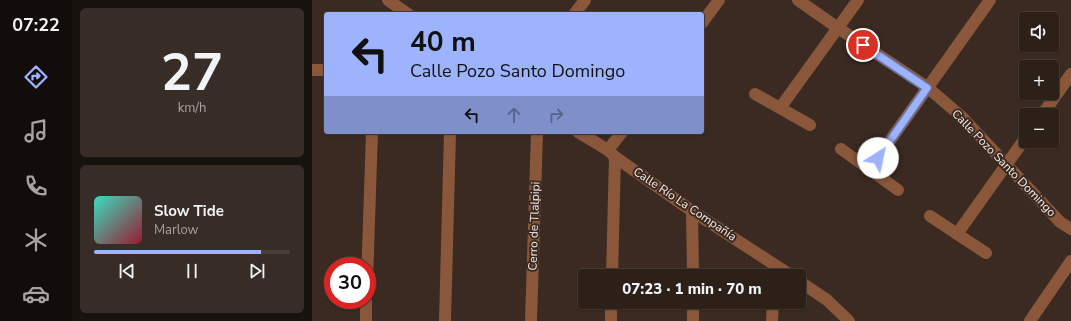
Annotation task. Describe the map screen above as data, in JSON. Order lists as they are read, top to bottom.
{
  "streets": {
    "street": ["Calle Pozo Santo Domingo", "Calle Río La Compañía", "Cerro de Tlalpipi"]
  },
  "page": {
    "tabs": "07:22",
    "tile": ["27", "km/h"],
    "map_buttons": ["+", "−"],
    "turn": ["40 m", "Calle Pozo Santo Domingo"],
    "song": ["Slow Tide", "Marlow"],
    "limit": "30",
    "trip": "07:23 · 1 min · 70 m"
  }
}
